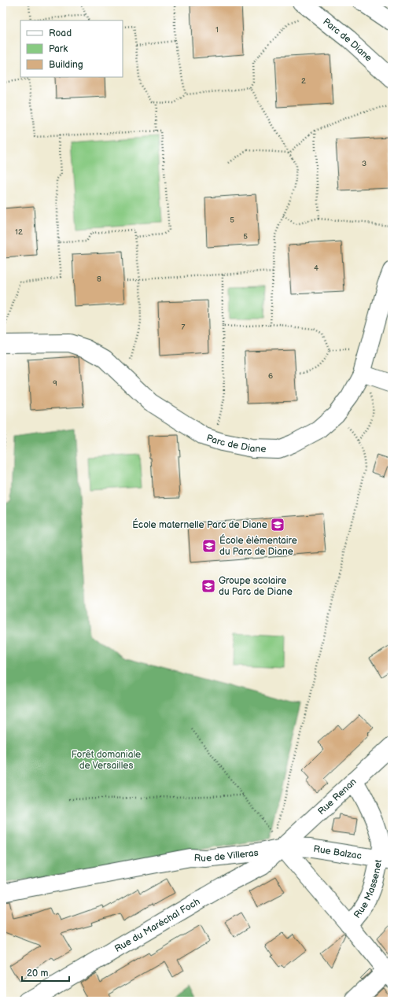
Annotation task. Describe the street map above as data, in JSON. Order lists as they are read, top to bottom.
{
  "streets": {
    "street": [
      "Parc de Diane",
      "Rue Renan",
      "Rue Balzac",
      "Rue de Villeras",
      "Rue Massenet",
      "Rue du Maréchal Foch"
    ]
  },
  "crossings": [
    ["Rue Renan", "Rue Balzac"],
    ["Rue Renan", "Rue de Villeras"],
    ["Rue Renan", "Rue Massenet"],
    ["Rue Balzac", "Rue de Villeras"],
    ["Rue Balzac", "Rue Massenet"],
    ["Rue de Villeras", "Rue du Maréchal Foch"]
  ],
  "parks": ["Forêt domaniale de Versailles"],
  "places": {
    "school or university": ["École maternelle Parc de Diane", "École élémentaire du Parc de Diane", "Groupe scolaire du Parc de Diane"]
  },
  "house_numbers": [
    "1",
    "2",
    "3",
    "5",
    "12",
    "5",
    "4",
    "8",
    "7",
    "6",
    "9"
  ],
  "legend": ["Road", "Park", "Building"],
  "scale_bar": "20 m"
}
